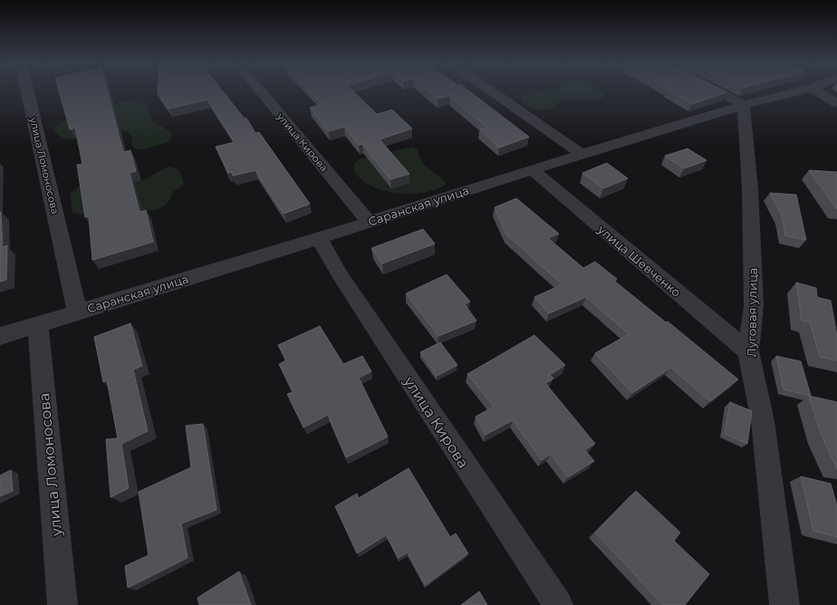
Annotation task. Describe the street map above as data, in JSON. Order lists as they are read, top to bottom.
{
  "streets": {
    "street": [
      "улица Кирова",
      "улица Ломоносова",
      "Саранская улица",
      "улица Шевченко",
      "Луговая улица"
    ]
  },
  "crossings": [
    ["улица Кирова", "Саранская улица"],
    ["улица Ломоносова", "Саранская улица"],
    ["Саранская улица", "улица Шевченко"],
    ["Саранская улица", "Луговая улица"],
    ["улица Шевченко", "Луговая улица"]
  ]
}
